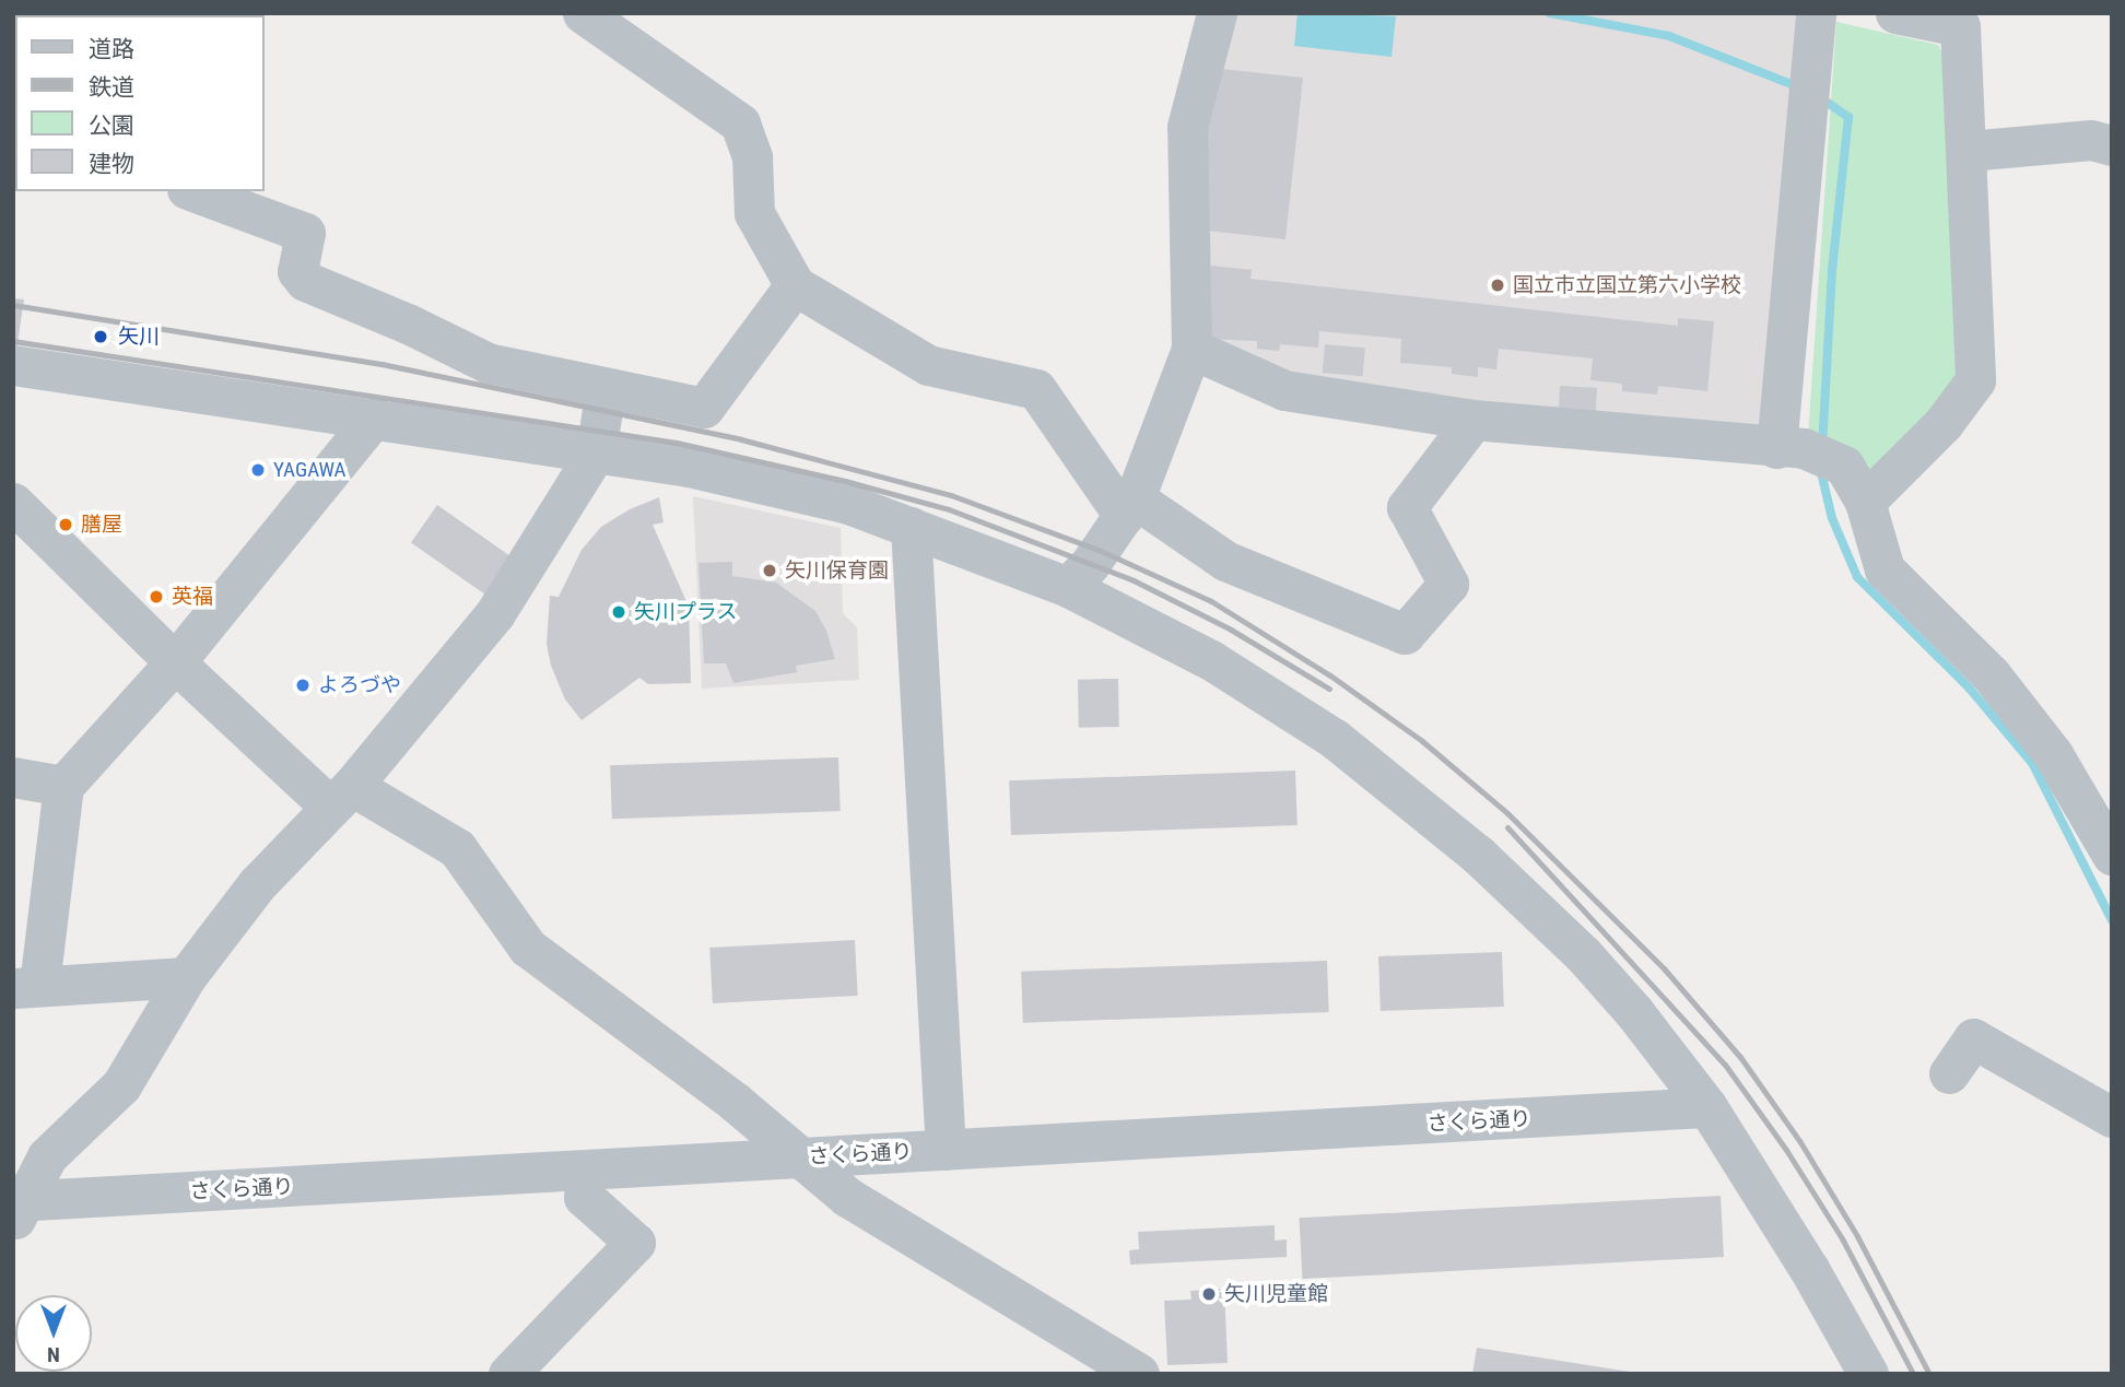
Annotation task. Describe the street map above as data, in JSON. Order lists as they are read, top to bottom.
{
  "streets": {
    "street": ["さくら通り"]
  },
  "places": [
    "国立市立国立第六小学校",
    "矢川",
    "YAGAWA",
    "膳屋",
    "矢川保育園",
    "英福",
    "矢川プラス",
    "よろづや",
    "矢川児童館"
  ],
  "legend": [
    "道路",
    "鉄道",
    "公園",
    "建物"
  ],
  "north": "bottom"
}
